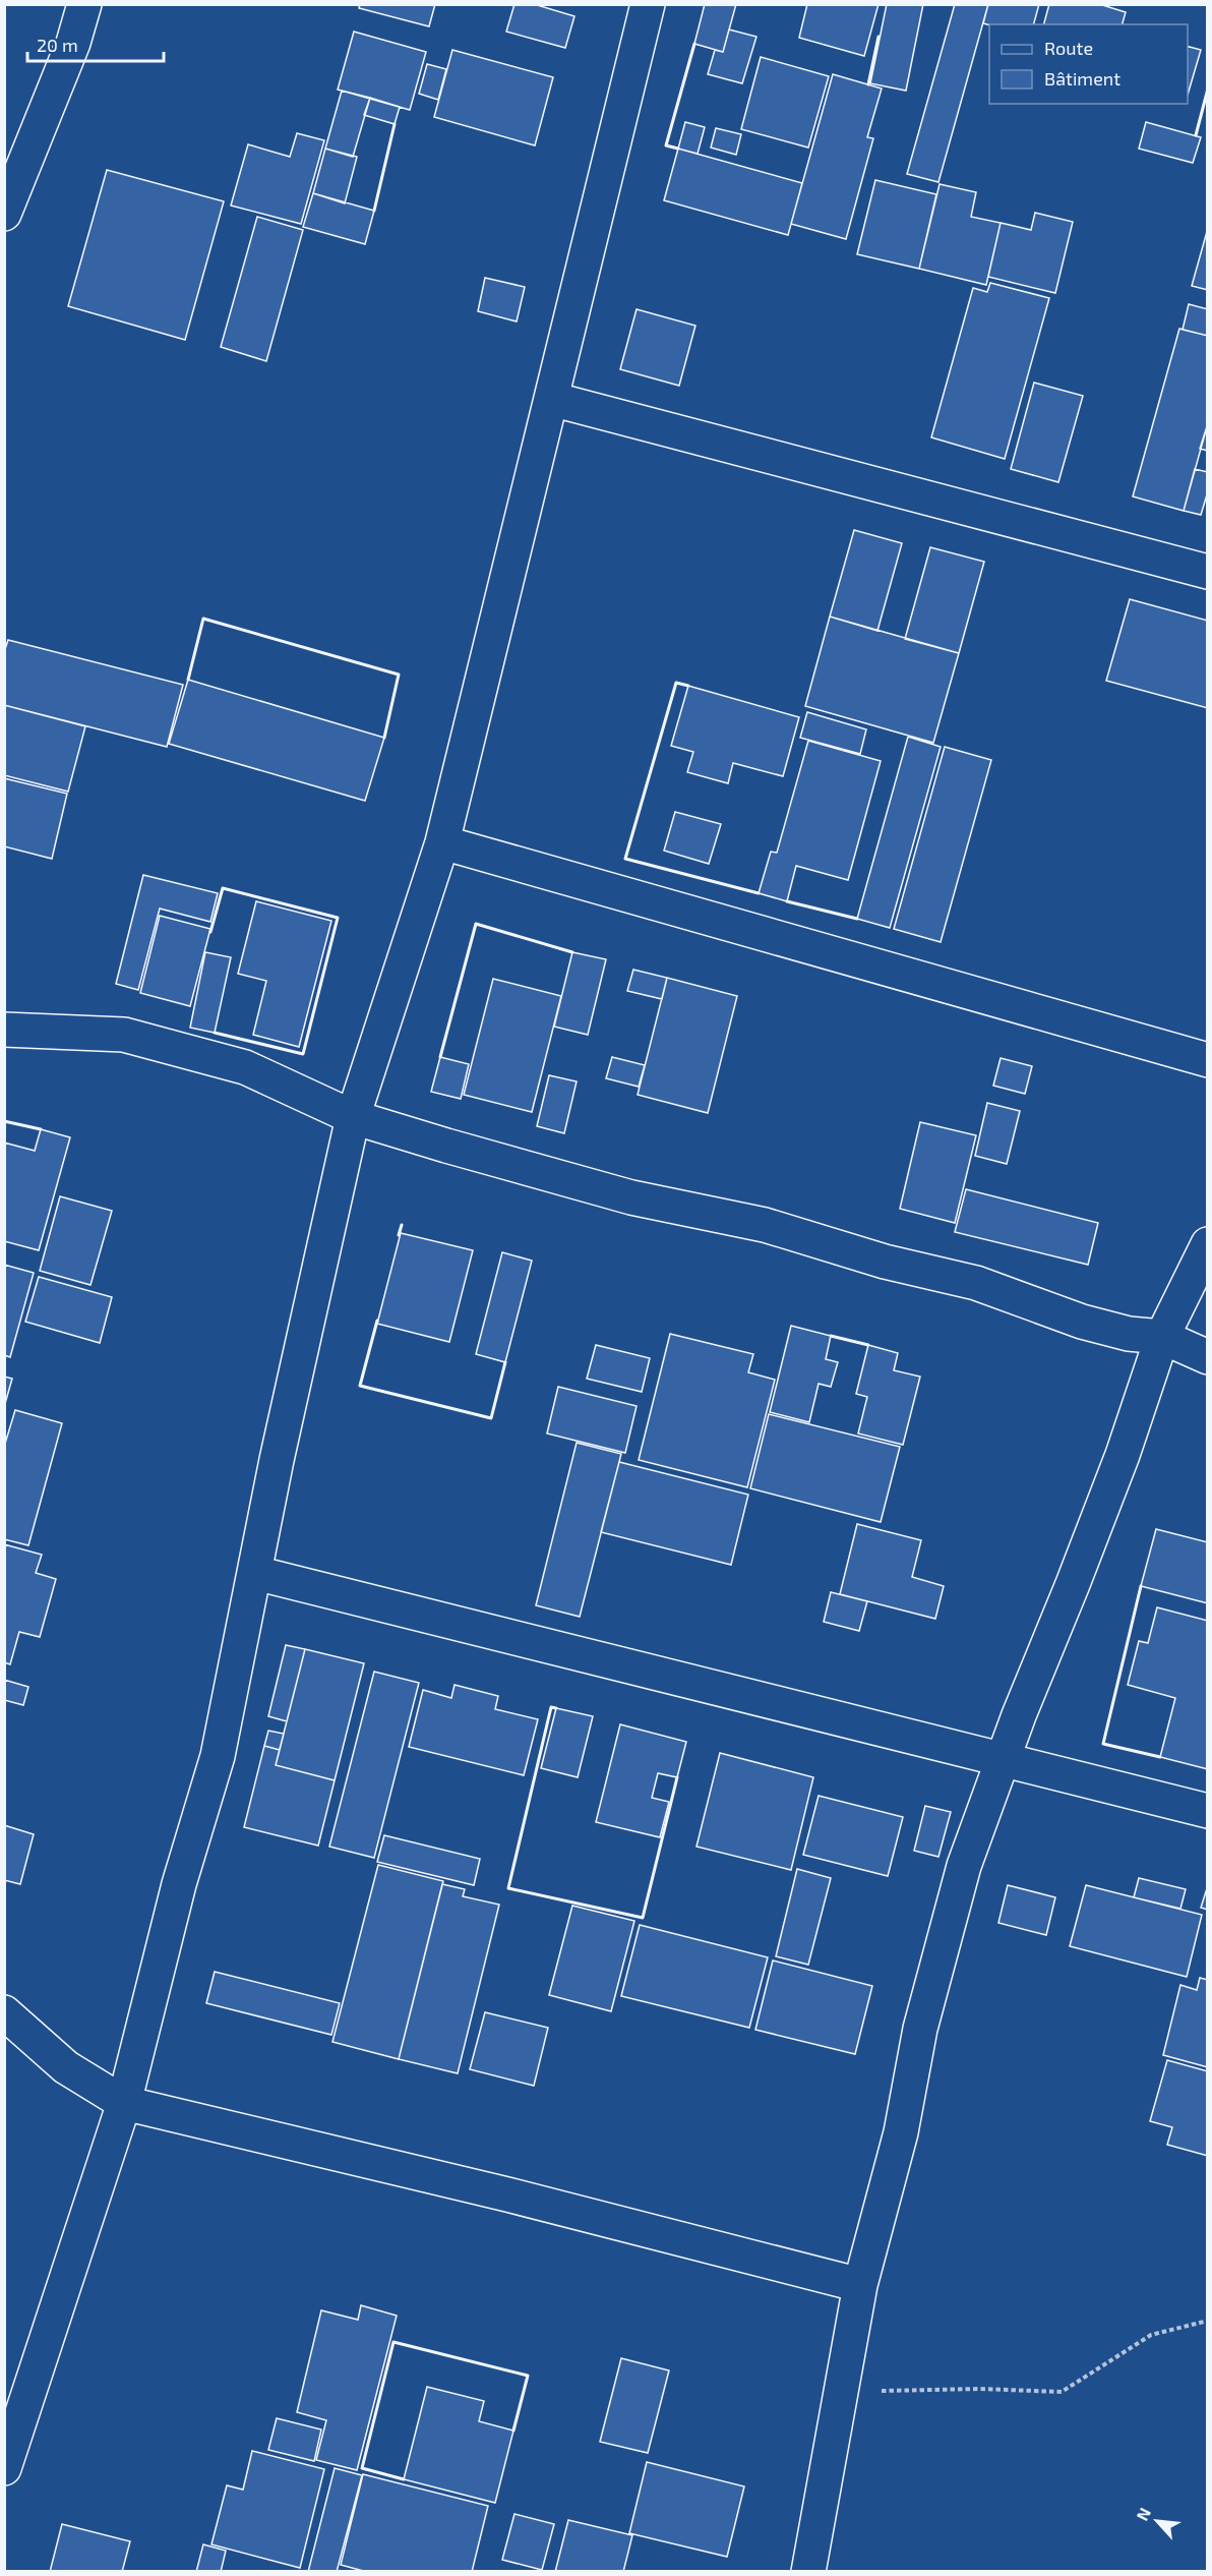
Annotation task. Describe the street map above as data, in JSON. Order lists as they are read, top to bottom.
{
  "legend": ["Route", "Bâtiment"],
  "scale_bar": "20 m",
  "north": "top left"
}
